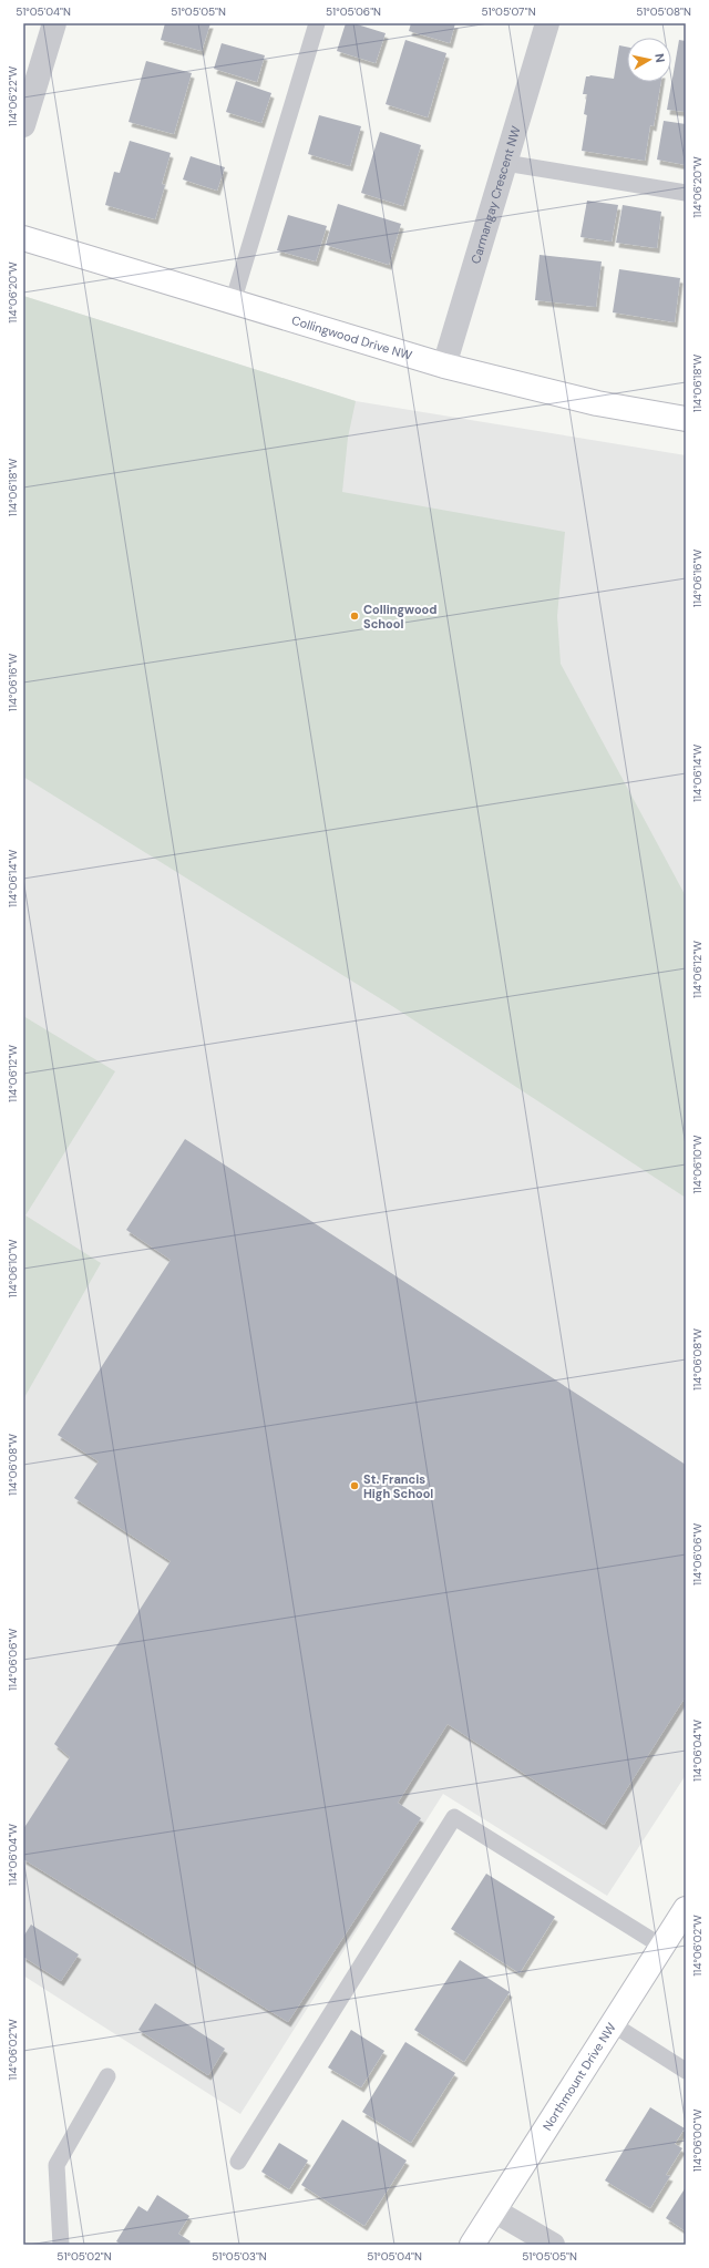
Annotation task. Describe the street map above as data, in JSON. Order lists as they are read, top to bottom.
{
  "streets": {
    "street": ["Carmangay Crescent NW", "Collingwood Drive NW", "Northmount Drive NW"]
  },
  "crossings": [
    ["Carmangay Crescent NW", "Collingwood Drive NW"]
  ],
  "places": ["Collingwood School", "St. Francis High School"],
  "north": "right",
  "coordinates": [
    "51°05'04\"N",
    "51°05'05\"N",
    "51°05'06\"N",
    "51°05'07\"N",
    "51°05'08\"N",
    "114°06'22\"W",
    "114°06'20\"W",
    "114°06'18\"W",
    "114°06'16\"W",
    "114°06'14\"W",
    "114°06'12\"W",
    "114°06'10\"W",
    "114°06'08\"W",
    "114°06'06\"W",
    "114°06'04\"W",
    "114°06'02\"W",
    "114°06'00\"W",
    "51°05'02\"N",
    "51°05'03\"N"
  ]
}
